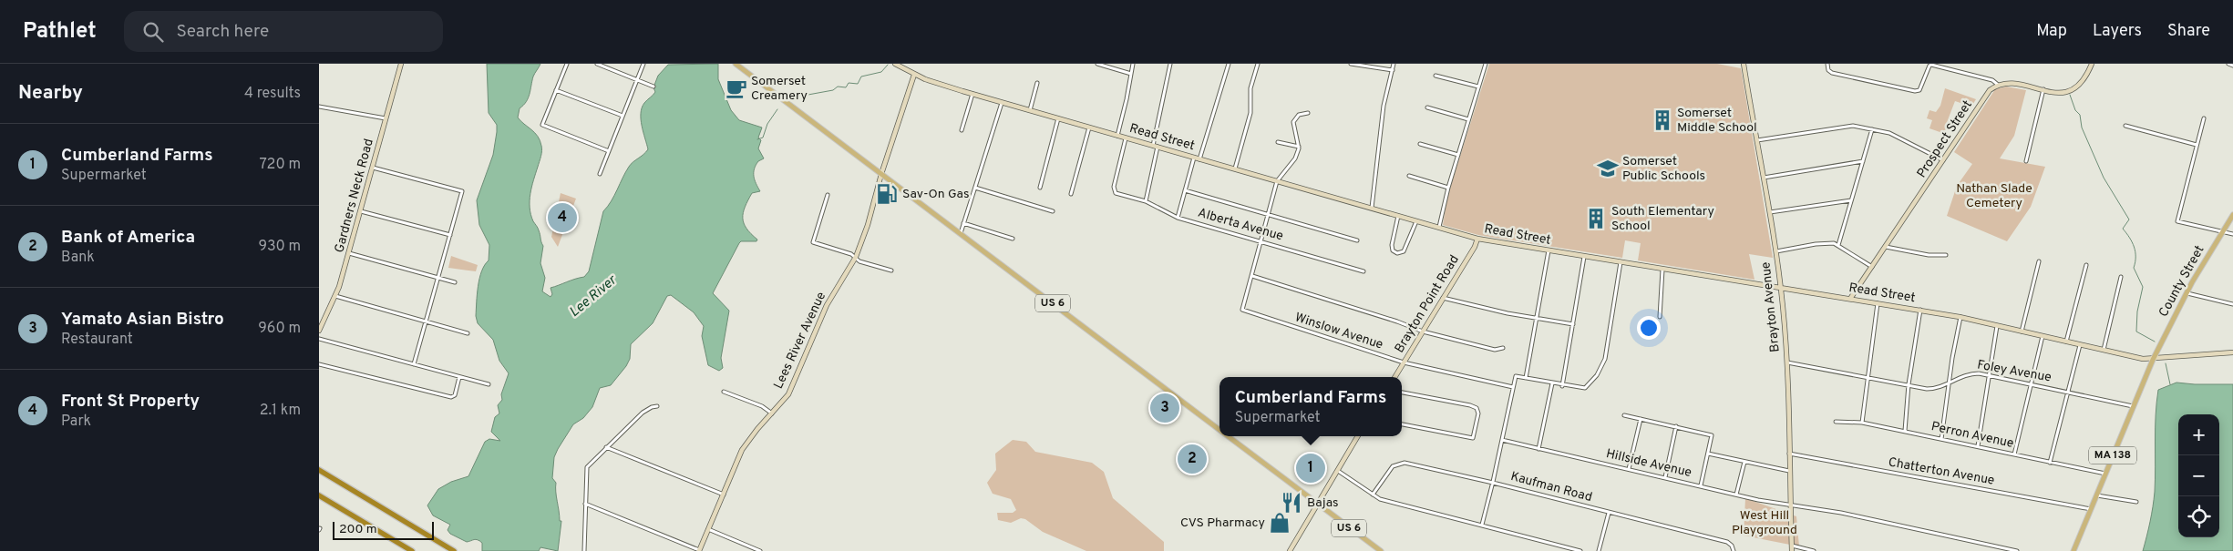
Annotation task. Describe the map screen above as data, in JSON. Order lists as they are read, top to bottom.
{
  "streets": {
    "main road": [
      "Read Street",
      "Prospect Street",
      "Gardners Neck Road",
      "County Street",
      "US 6",
      "Brayton Point Road",
      "Brayton Avenue",
      "Lees River Avenue",
      "MA 138"
    ],
    "street": [
      "Alberta Avenue",
      "Winslow Avenue",
      "Foley Avenue",
      "Perron Avenue",
      "Hillside Avenue",
      "Chatterton Avenue",
      "Kaufman Road"
    ]
  },
  "crossings": [
    ["Read Street", "Prospect Street"],
    ["Read Street", "Alberta Avenue"],
    ["Read Street", "County Street"],
    ["Read Street", "Brayton Point Road"],
    ["Read Street", "Brayton Avenue"],
    ["Read Street", "Lees River Avenue"],
    ["Read Street", "MA 138"],
    ["County Street", "MA 138"],
    ["US 6", "Lees River Avenue"],
    ["Brayton Point Road", "Winslow Avenue"],
    ["Brayton Avenue", "Foley Avenue"],
    ["Brayton Avenue", "Hillside Avenue"],
    ["Brayton Avenue", "Chatterton Avenue"],
    ["Foley Avenue", "MA 138"],
    ["Perron Avenue", "MA 138"],
    ["MA 138", "Chatterton Avenue"]
  ],
  "water": ["Lee River"],
  "parks": ["Nathan Slade Cemetery", "West Hill Playground"],
  "places": {
    "cafe": ["Somerset Creamery"],
    "building": ["Somerset Middle School", "South Elementary School"],
    "school or university": ["Somerset Public Schools"],
    "fuel station": ["Sav-On Gas"],
    "restaurant": ["Bajas"],
    "shop": ["CVS Pharmacy"]
  },
  "scale_bar": "200 m",
  "page": {
    "header": "Pathlet",
    "search": "Search here",
    "nav": ["Map", "Layers", "Share"],
    "heading": ["Nearby", "4 results"],
    "list": [
      {
        "mark": "1",
        "name": "Cumberland Farms",
        "note": "Supermarket",
        "value": "720 m"
      },
      {
        "mark": "2",
        "name": "Bank of America",
        "note": "Bank",
        "value": "930 m"
      },
      {
        "mark": "3",
        "name": "Yamato Asian Bistro",
        "note": "Restaurant",
        "value": "960 m"
      },
      {
        "mark": "4",
        "name": "Front St Property",
        "note": "Park",
        "value": "2.1 km"
      }
    ],
    "pins": [
      "4",
      "3",
      "2",
      "1"
    ],
    "popup": ["Cumberland Farms", "Supermarket"],
    "map_buttons": ["+", "−"],
    "scale": "200 m"
  }
}
